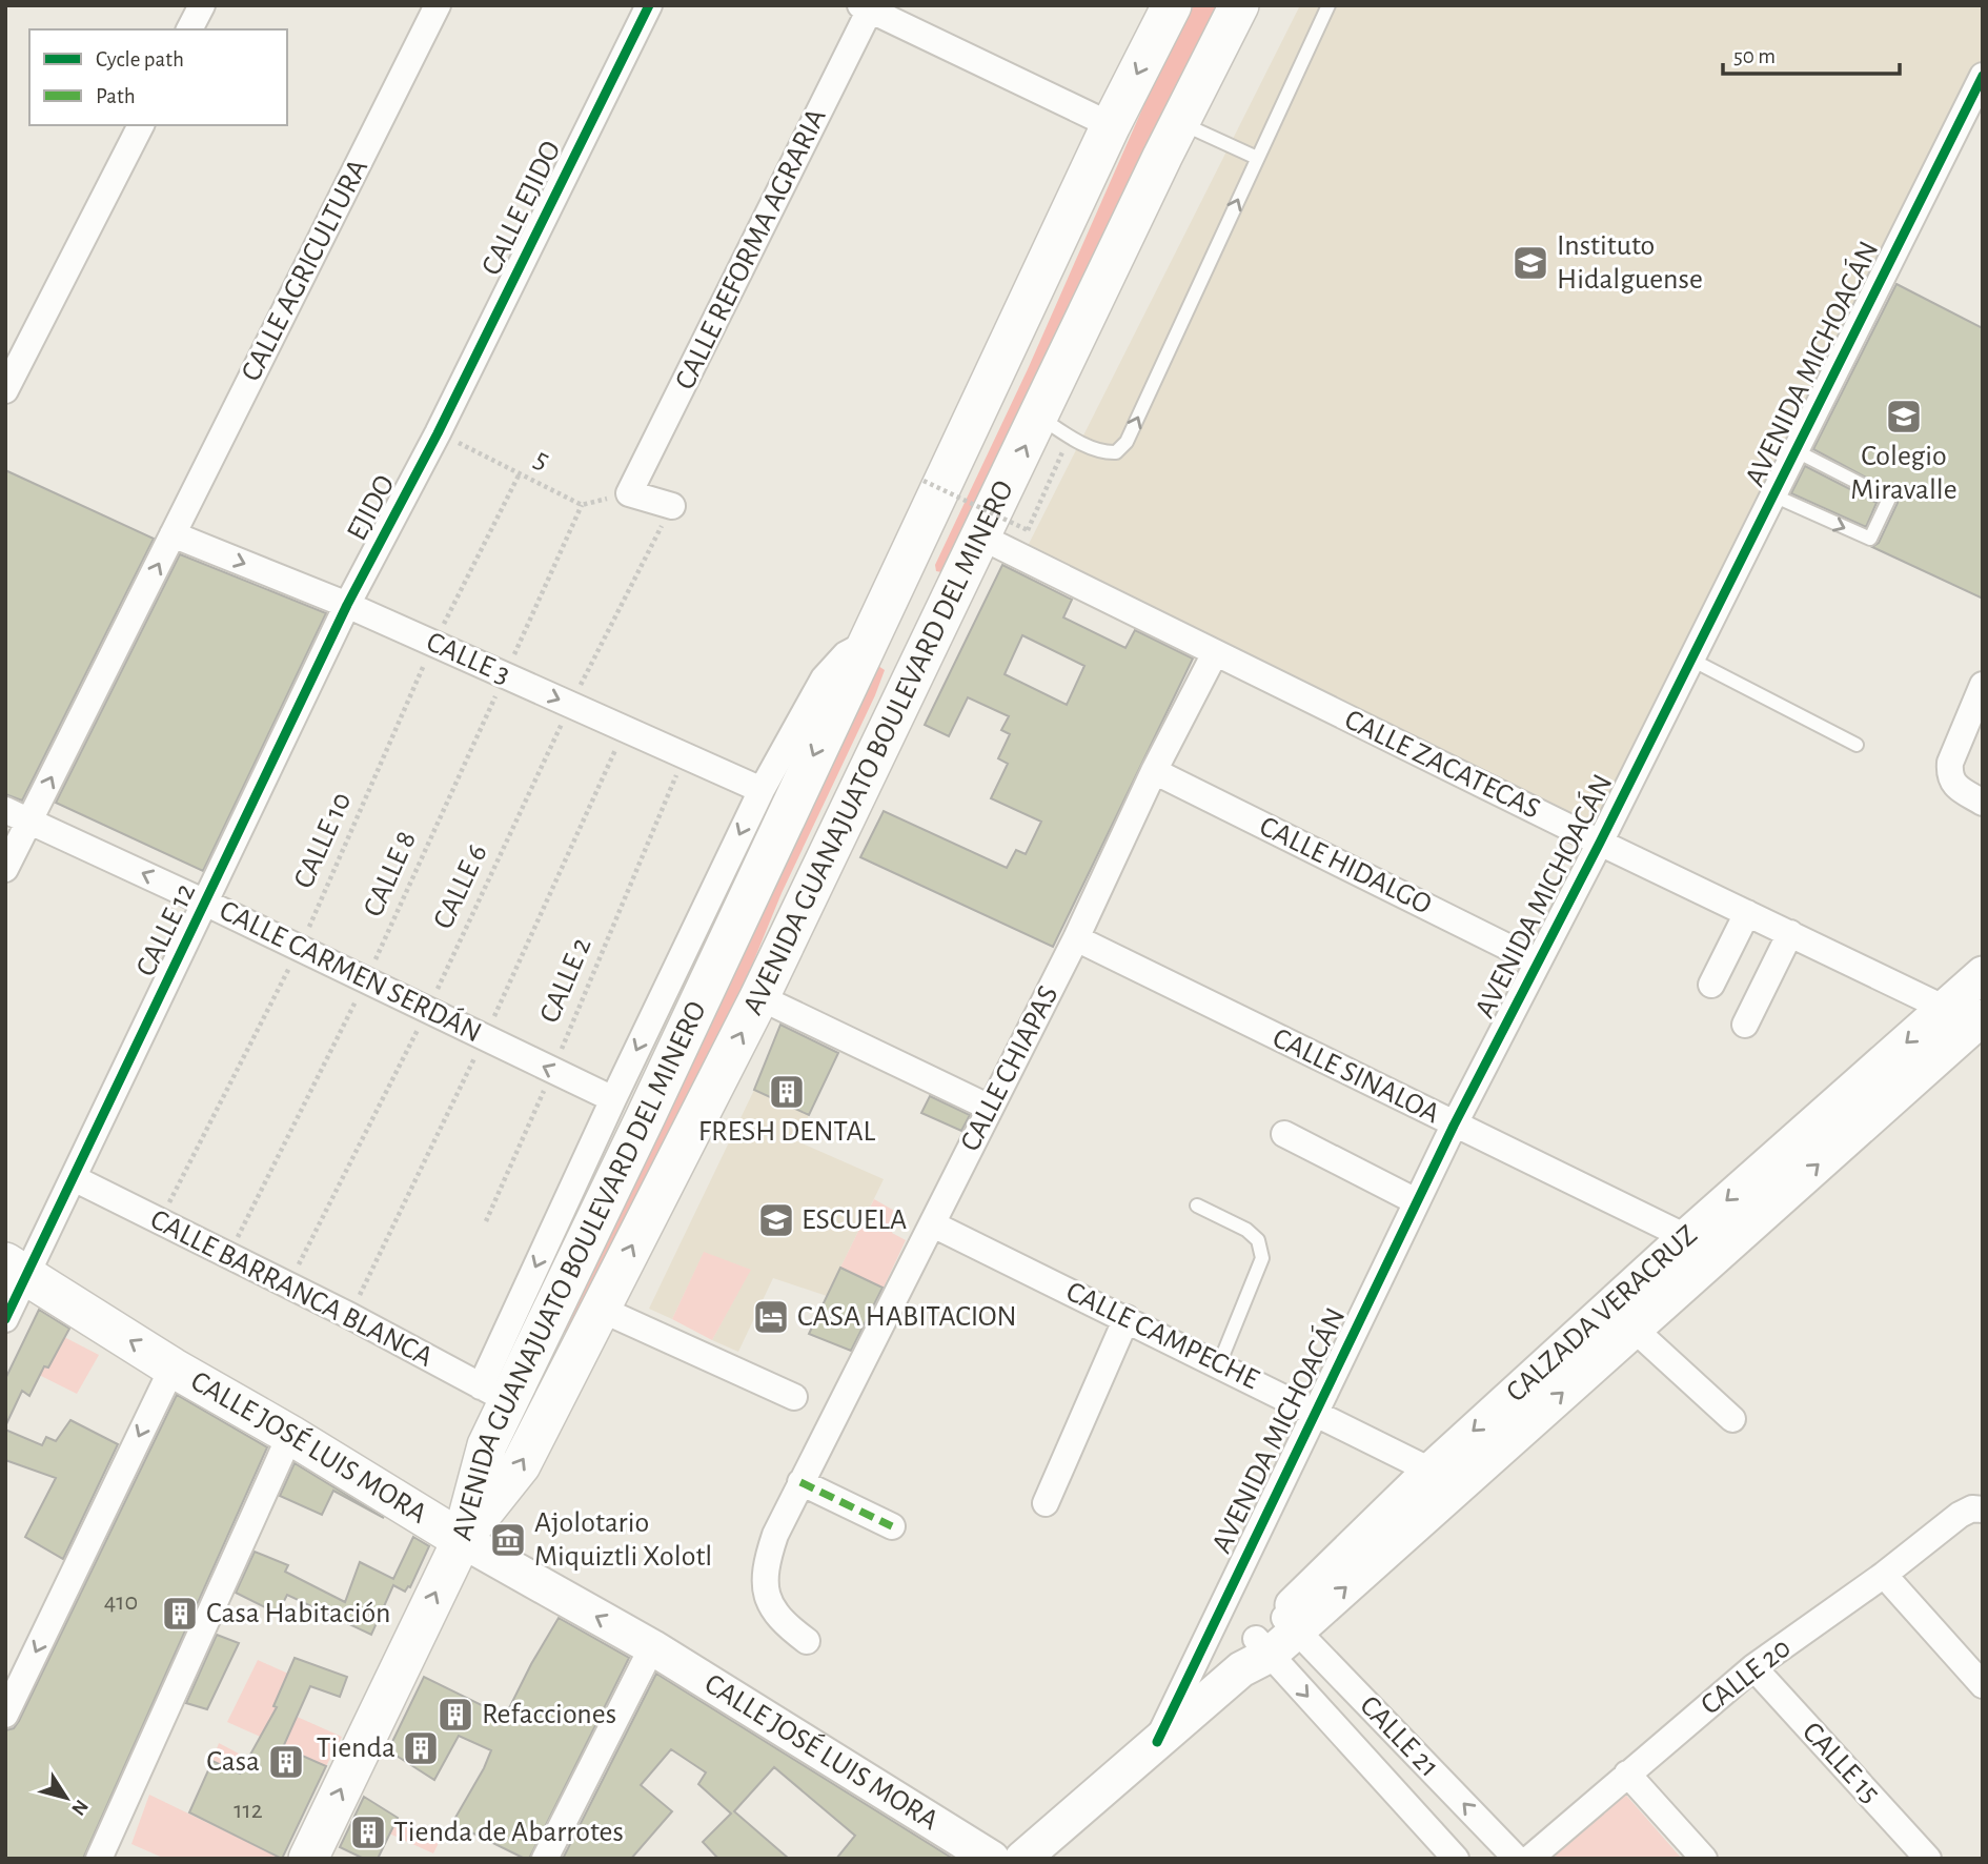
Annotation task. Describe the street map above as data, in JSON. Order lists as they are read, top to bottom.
{
  "streets": {
    "main road": ["AVENIDA GUANAJUATO BOULEVARD DEL MINERO", "CALLE JOSÉ LUIS MORA"],
    "street": [
      "CALLE EJIDO",
      "CALLE REFORMA AGRARIA",
      "CALLE AGRICULTURA",
      "AVENIDA MICHOACÁN",
      "EJIDO",
      "CALLE 3",
      "CALLE ZACATECAS",
      "CALLE HIDALGO",
      "CALLE 12",
      "CALLE CARMEN SERDÁN",
      "CALLE CHIAPAS",
      "CALLE SINALOA",
      "CALLE BARRANCA BLANCA",
      "CALZADA VERACRUZ",
      "CALLE CAMPECHE",
      "CALLE 20",
      "CALLE 21",
      "CALLE 15"
    ],
    "path": [
      "5",
      "CALLE 10",
      "CALLE 8",
      "CALLE 6",
      "CALLE 2"
    ]
  },
  "crossings": [
    ["CALLE EJIDO", "5"],
    ["CALLE EJIDO", "EJIDO"],
    ["CALLE AGRICULTURA", "CALLE 3"],
    ["CALLE AGRICULTURA", "CALLE CARMEN SERDÁN"],
    ["AVENIDA MICHOACÁN", "CALLE ZACATECAS"],
    ["AVENIDA MICHOACÁN", "CALLE HIDALGO"],
    ["AVENIDA MICHOACÁN", "CALLE SINALOA"],
    ["AVENIDA MICHOACÁN", "CALZADA VERACRUZ"],
    ["AVENIDA MICHOACÁN", "CALLE CAMPECHE"],
    ["5", "EJIDO"],
    ["5", "CALLE 10"],
    ["5", "CALLE 8"],
    ["EJIDO", "CALLE 3"],
    ["EJIDO", "CALLE 12"],
    ["CALLE 3", "CALLE 10"],
    ["CALLE 3", "CALLE 8"],
    ["CALLE 3", "CALLE 6"],
    ["CALLE 3", "CALLE 12"],
    ["CALLE 3", "CALLE 2"],
    ["AVENIDA GUANAJUATO BOULEVARD DEL MINERO", "CALLE ZACATECAS"],
    ["AVENIDA GUANAJUATO BOULEVARD DEL MINERO", "CALLE BARRANCA BLANCA"],
    ["AVENIDA GUANAJUATO BOULEVARD DEL MINERO", "CALLE JOSÉ LUIS MORA"],
    ["CALLE ZACATECAS", "CALLE CHIAPAS"],
    ["CALLE ZACATECAS", "CALZADA VERACRUZ"],
    ["CALLE 10", "CALLE CARMEN SERDÁN"],
    ["CALLE 10", "CALLE BARRANCA BLANCA"],
    ["CALLE HIDALGO", "CALLE CHIAPAS"],
    ["CALLE 8", "CALLE CARMEN SERDÁN"],
    ["CALLE 8", "CALLE BARRANCA BLANCA"],
    ["CALLE 6", "CALLE CARMEN SERDÁN"],
    ["CALLE 6", "CALLE BARRANCA BLANCA"],
    ["CALLE 12", "CALLE CARMEN SERDÁN"],
    ["CALLE 12", "CALLE BARRANCA BLANCA"],
    ["CALLE 12", "CALLE JOSÉ LUIS MORA"],
    ["CALLE CARMEN SERDÁN", "CALLE 2"],
    ["CALLE CHIAPAS", "CALLE SINALOA"],
    ["CALLE CHIAPAS", "CALLE CAMPECHE"],
    ["CALLE SINALOA", "CALZADA VERACRUZ"],
    ["CALZADA VERACRUZ", "CALLE CAMPECHE"],
    ["CALZADA VERACRUZ", "CALLE 21"],
    ["CALLE 20", "CALLE 15"]
  ],
  "one_way": ["CALLE 3", "CALLE CARMEN SERDÁN", "CALLE JOSÉ LUIS MORA"],
  "places": {
    "school or university": ["Instituto Hidalguense", "Colegio Miravalle", "ESCUELA"],
    "building": [
      "FRESH DENTAL",
      "Casa Habitación",
      "Refacciones",
      "Tienda",
      "Casa",
      "Tienda de Abarrotes"
    ],
    "hotel": ["CASA HABITACION"],
    "museum": ["Ajolotario Miquiztli Xolotl"]
  },
  "house_numbers": ["410", "112"],
  "legend": ["Cycle path", "Path"],
  "scale_bar": "50 m",
  "north": "bottom right"
}
